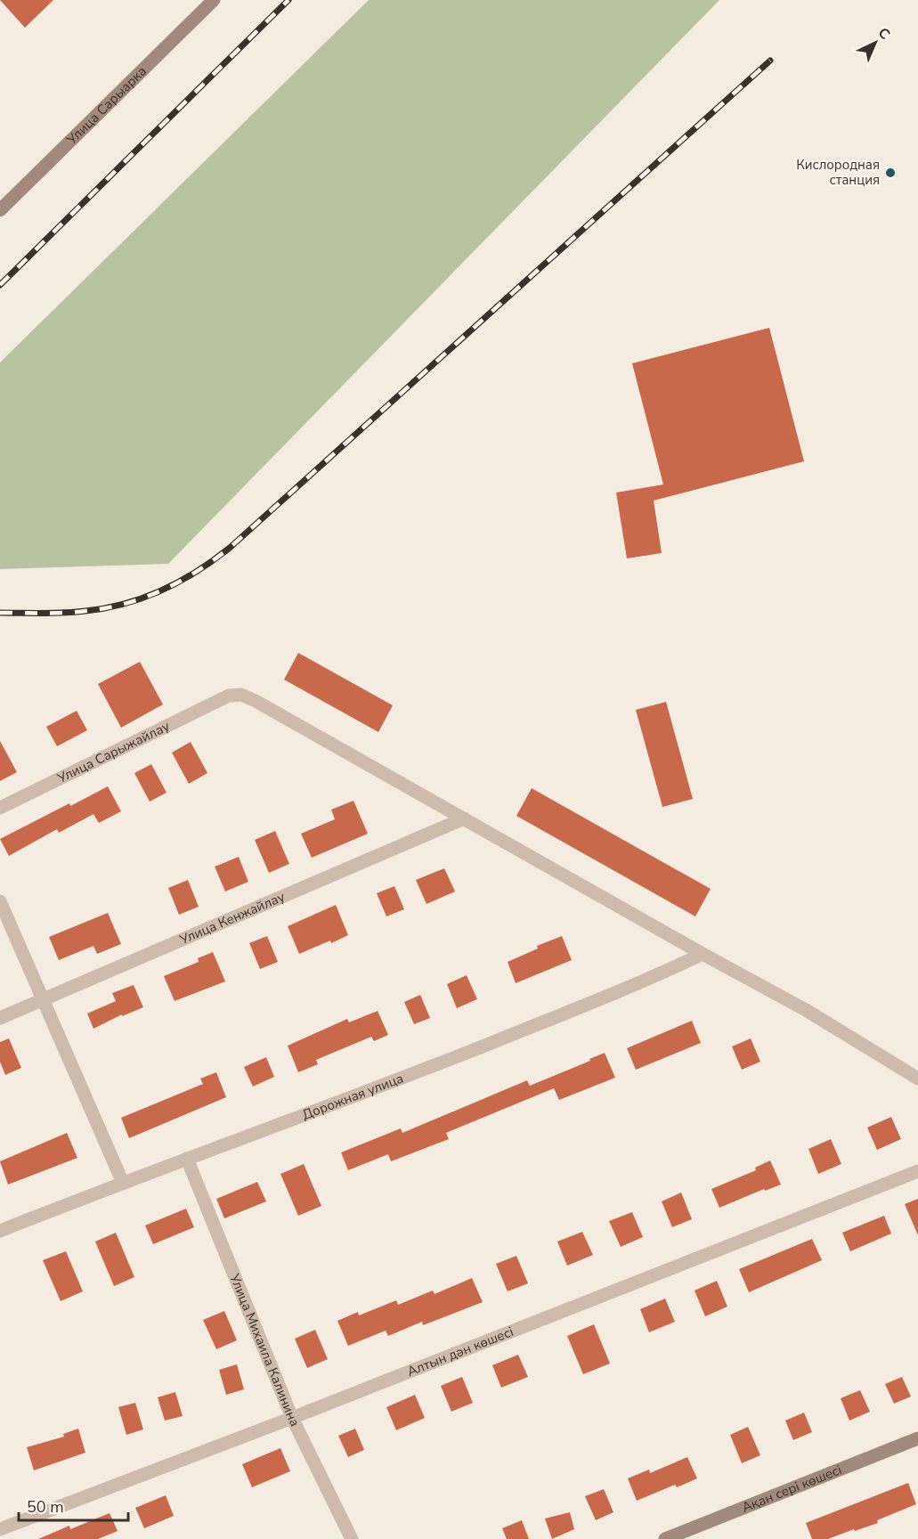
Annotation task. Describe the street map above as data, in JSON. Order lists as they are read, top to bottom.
{
  "streets": {
    "main road": ["Улица Сарыарка", "Ақан сері көшесі"],
    "street": [
      "Улица Сарыжайлау",
      "Улица Кенжайлау",
      "Дорожная улица",
      "Улица Михаила Калинина",
      "Алтын дән көшесі"
    ]
  },
  "crossings": [
    ["Улица Сарыжайлау", "Улица Кенжайлау"],
    ["Дорожная улица", "Улица Михаила Калинина"],
    ["Улица Михаила Калинина", "Алтын дән көшесі"]
  ],
  "places": ["Кислородная станция"],
  "scale_bar": "50 m",
  "north": "top right"
}
